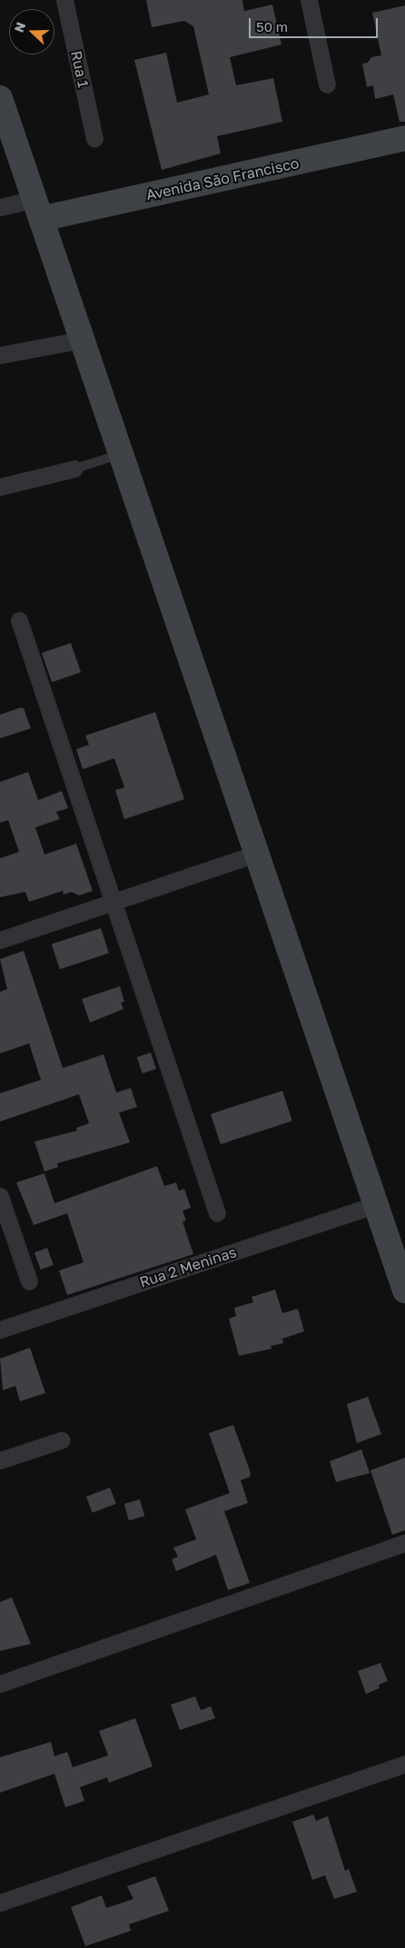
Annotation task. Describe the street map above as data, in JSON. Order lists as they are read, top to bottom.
{
  "streets": {
    "main road": ["Avenida São Francisco"],
    "street": ["Rua 1", "Rua 2 Meninas"]
  },
  "scale_bar": "50 m",
  "north": "left"
}
